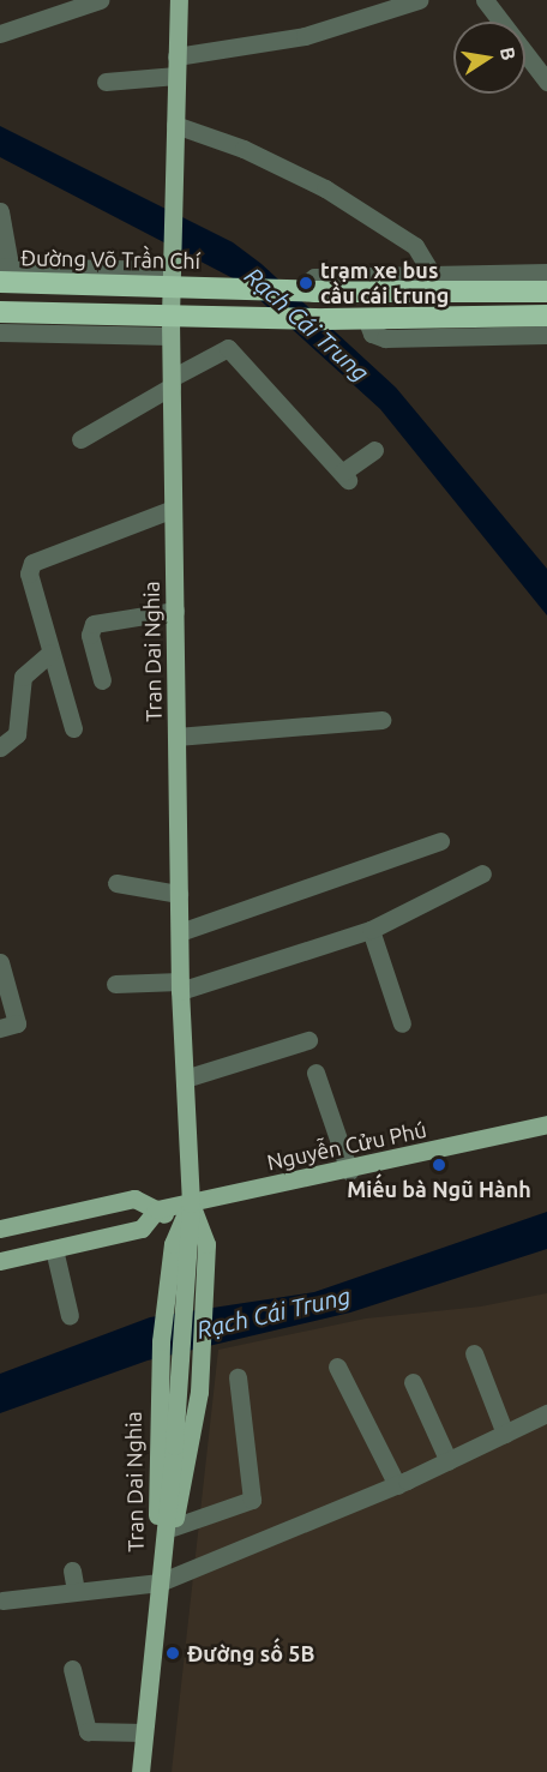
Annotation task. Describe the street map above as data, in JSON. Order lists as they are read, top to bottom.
{
  "streets": {
    "highway": ["Đường Võ Trần Chí"],
    "main road": ["Tran Dai Nghia", "Nguyễn Cửu Phú"]
  },
  "crossings": [
    ["Đường Võ Trần Chí", "Tran Dai Nghia"],
    ["Tran Dai Nghia", "Nguyễn Cửu Phú"]
  ],
  "water": ["Rạch Cái Trung"],
  "places": ["trạm xe bus cầu cái trung", "Miếu bà Ngũ Hành", "Đường số 5B"],
  "north": "right"
}
